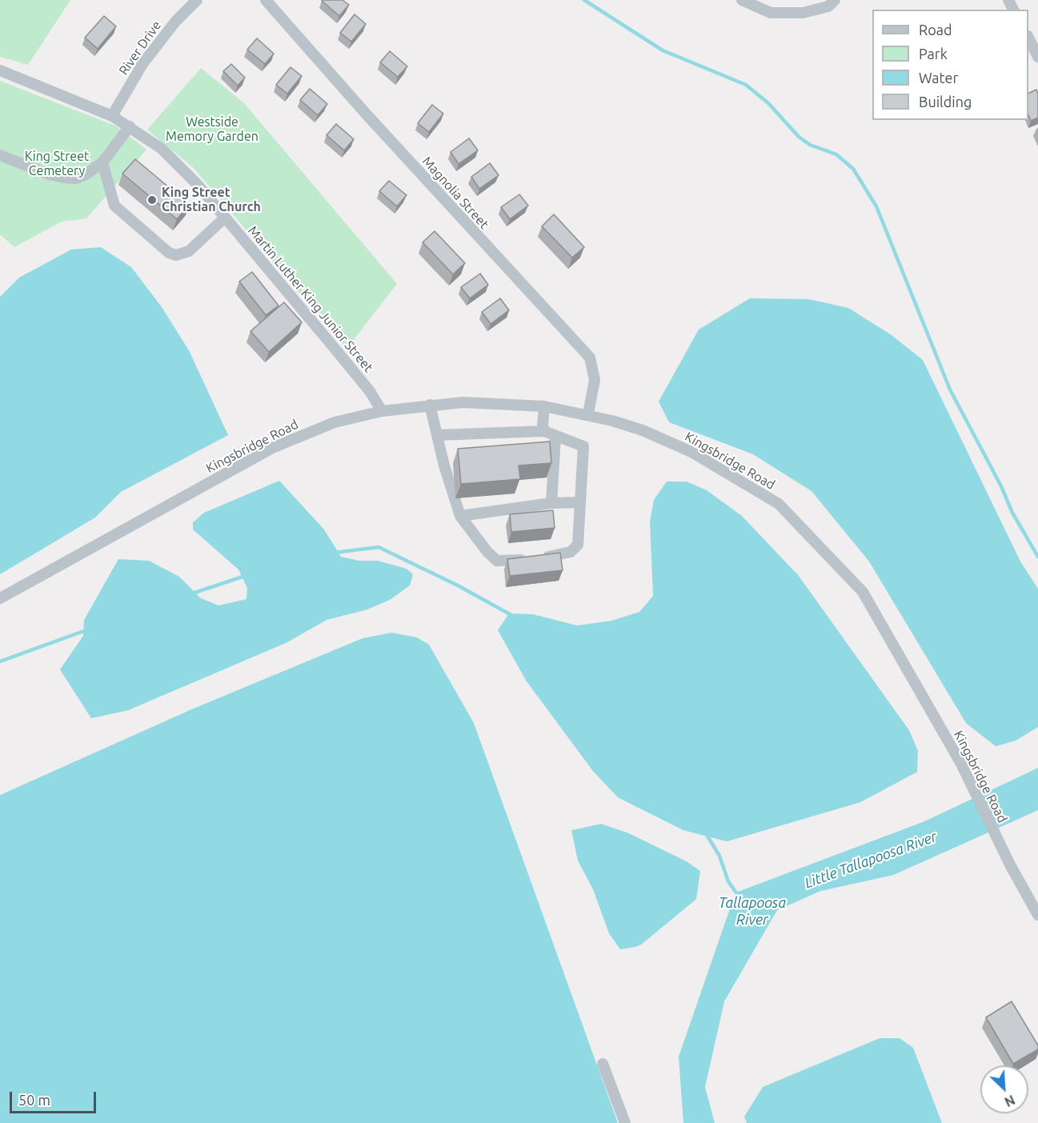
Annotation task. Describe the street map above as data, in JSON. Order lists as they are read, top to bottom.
{
  "streets": {
    "street": [
      "River Drive",
      "Magnolia Street",
      "Martin Luther King Junior Street",
      "Kingsbridge Road"
    ]
  },
  "crossings": [
    ["River Drive", "Martin Luther King Junior Street"],
    ["Magnolia Street", "Kingsbridge Road"],
    ["Martin Luther King Junior Street", "Kingsbridge Road"]
  ],
  "water": ["Little Tallapoosa River", "Tallapoosa River"],
  "parks": ["Westside Memory Garden", "King Street Cemetery"],
  "places": ["King Street Christian Church"],
  "legend": [
    "Road",
    "Park",
    "Water",
    "Building"
  ],
  "scale_bar": "50 m",
  "north": "bottom right"
}
